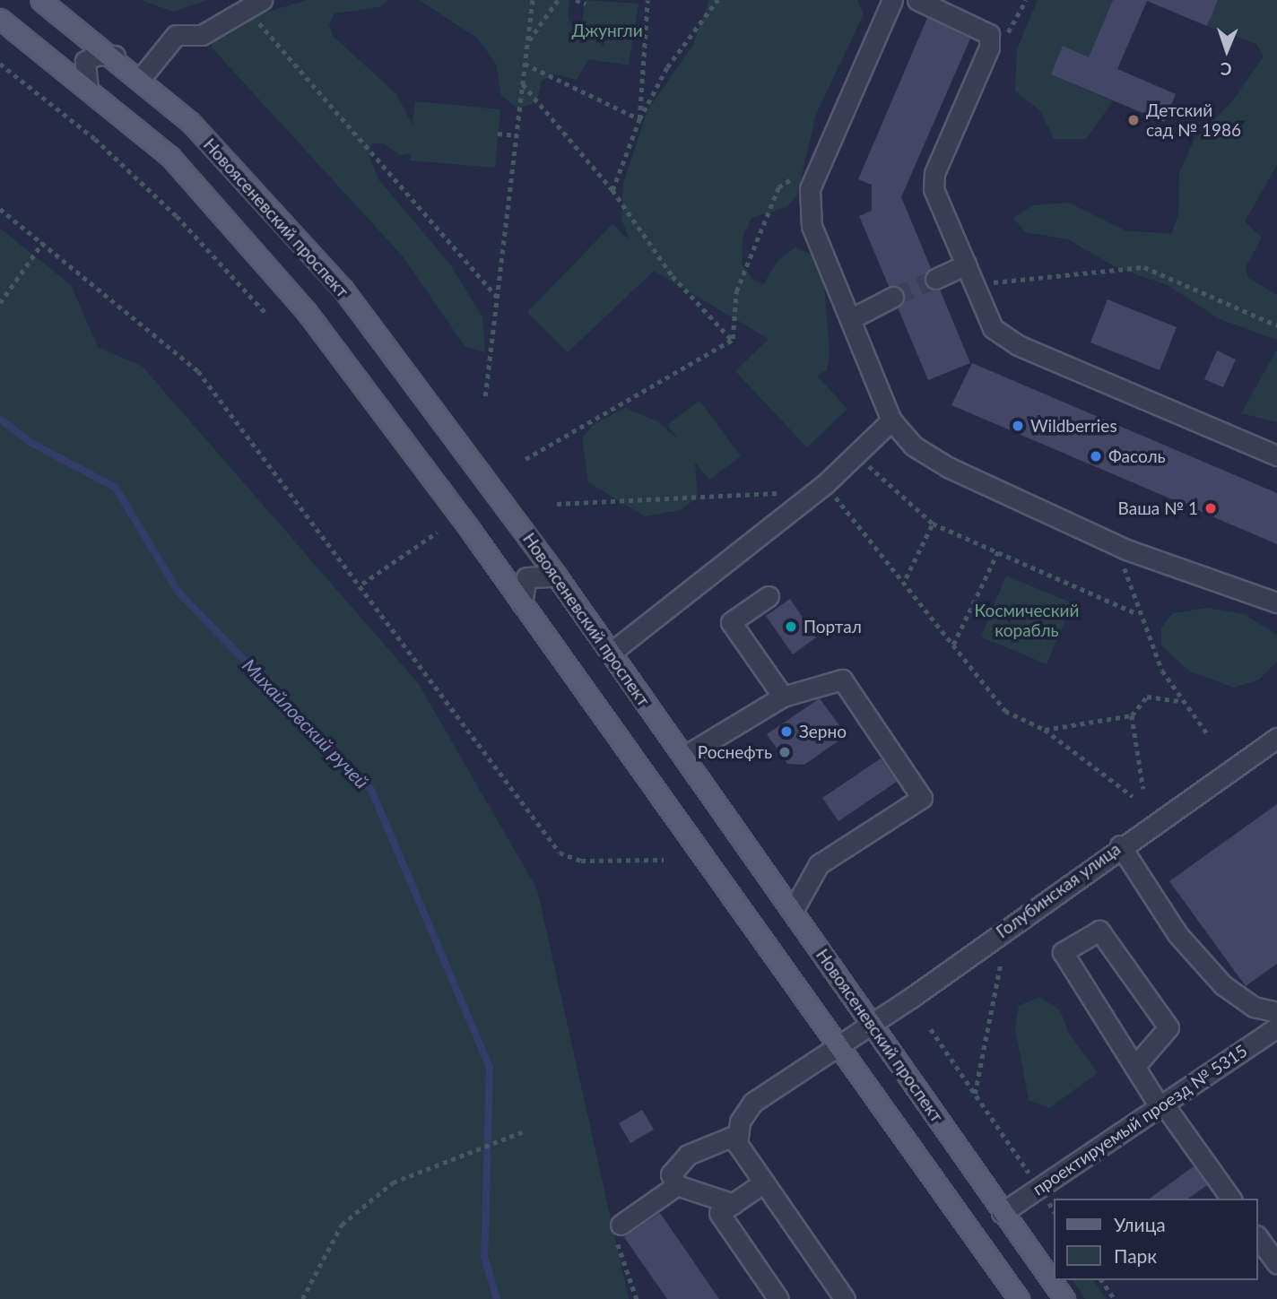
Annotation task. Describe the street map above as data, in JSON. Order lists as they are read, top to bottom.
{
  "streets": {
    "main road": ["Новоясеневский проспект"],
    "street": ["Голубинская улица", "проектируемый проезд № 5315"]
  },
  "crossings": [
    ["Новоясеневский проспект", "Голубинская улица"],
    ["Новоясеневский проспект", "проектируемый проезд № 5315"]
  ],
  "water": ["Михайловский ручей"],
  "parks": ["Джунгли", "Космический корабль"],
  "places": [
    "Детский сад № 1986",
    "Wildberries",
    "Фасоль",
    "Ваша № 1",
    "Портал",
    "Зерно",
    "Роснефть"
  ],
  "legend": ["Улица", "Парк"],
  "north": "bottom"
}
